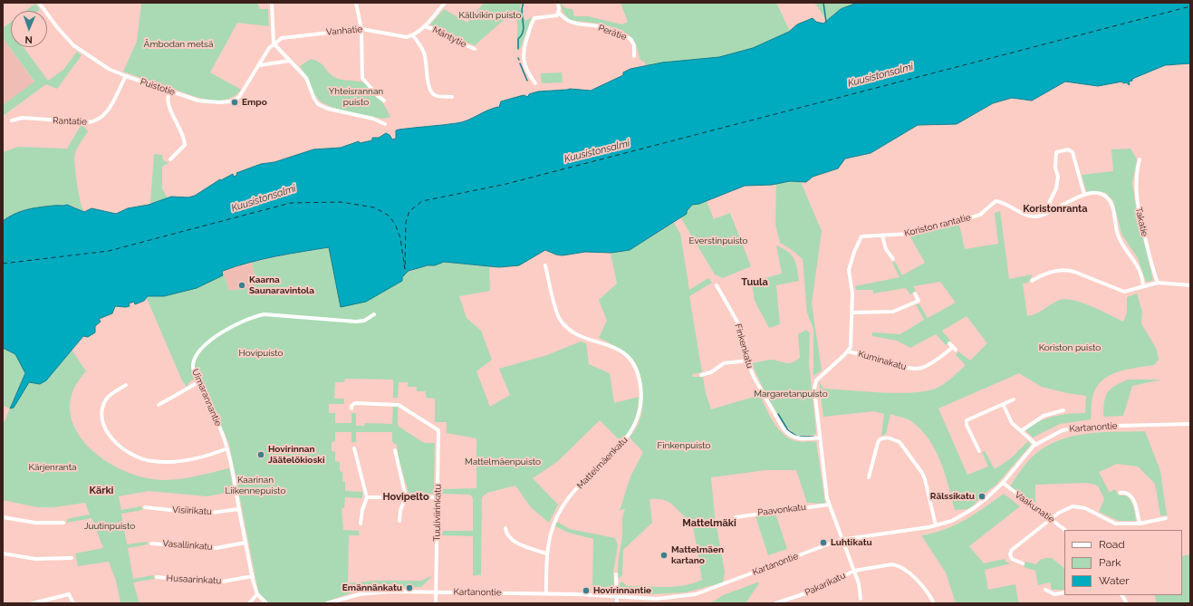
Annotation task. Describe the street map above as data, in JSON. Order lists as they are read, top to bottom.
{
  "streets": {
    "street": [
      "Vanhatie",
      "Perätie",
      "Mäntytie",
      "Puistotie",
      "Rantatie",
      "Takatie",
      "Koriston rantatie",
      "Finkenkatu",
      "Kuminakatu",
      "Uimarannantie",
      "Kartanontie",
      "Mattelmäenkatu",
      "Vaakunatie",
      "Paavonkatu",
      "Visiirikatu",
      "Tuuliviirinkatu",
      "Vasallinkatu",
      "Husaarinkatu",
      "Pakarikatu"
    ]
  },
  "crossings": [
    ["Vanhatie", "Puistotie"],
    ["Puistotie", "Rantatie"],
    ["Koriston rantatie", "Kuminakatu"],
    ["Uimarannantie", "Visiirikatu"],
    ["Uimarannantie", "Vasallinkatu"],
    ["Uimarannantie", "Husaarinkatu"],
    ["Kartanontie", "Mattelmäenkatu"],
    ["Kartanontie", "Vaakunatie"],
    ["Kartanontie", "Tuuliviirinkatu"]
  ],
  "districts": [
    "Koristonranta",
    "Tuula",
    "Kärki",
    "Hovipelto",
    "Mattelmäki"
  ],
  "water": ["Kuusistonsalmi"],
  "parks": [
    "Källvikin puisto",
    "Ämbodan metsä",
    "Yhteisrannan puisto",
    "Everstinpuisto",
    "Koriston puisto",
    "Hovipuisto",
    "Margaretanpuisto",
    "Finkenpuisto",
    "Mattelmäenpuisto",
    "Kärjenranta",
    "Kaarinan Liikennepuisto",
    "Juutinpuisto"
  ],
  "places": [
    "Empo",
    "Kaarna Saunaravintola",
    "Hovirinnan Jäätelökioski",
    "Rälssikatu",
    "Luhtikatu",
    "Mattelmäen kartano",
    "Emännänkatu",
    "Hovirinnantie"
  ],
  "legend": ["Road", "Park", "Water"],
  "north": "bottom"
}
